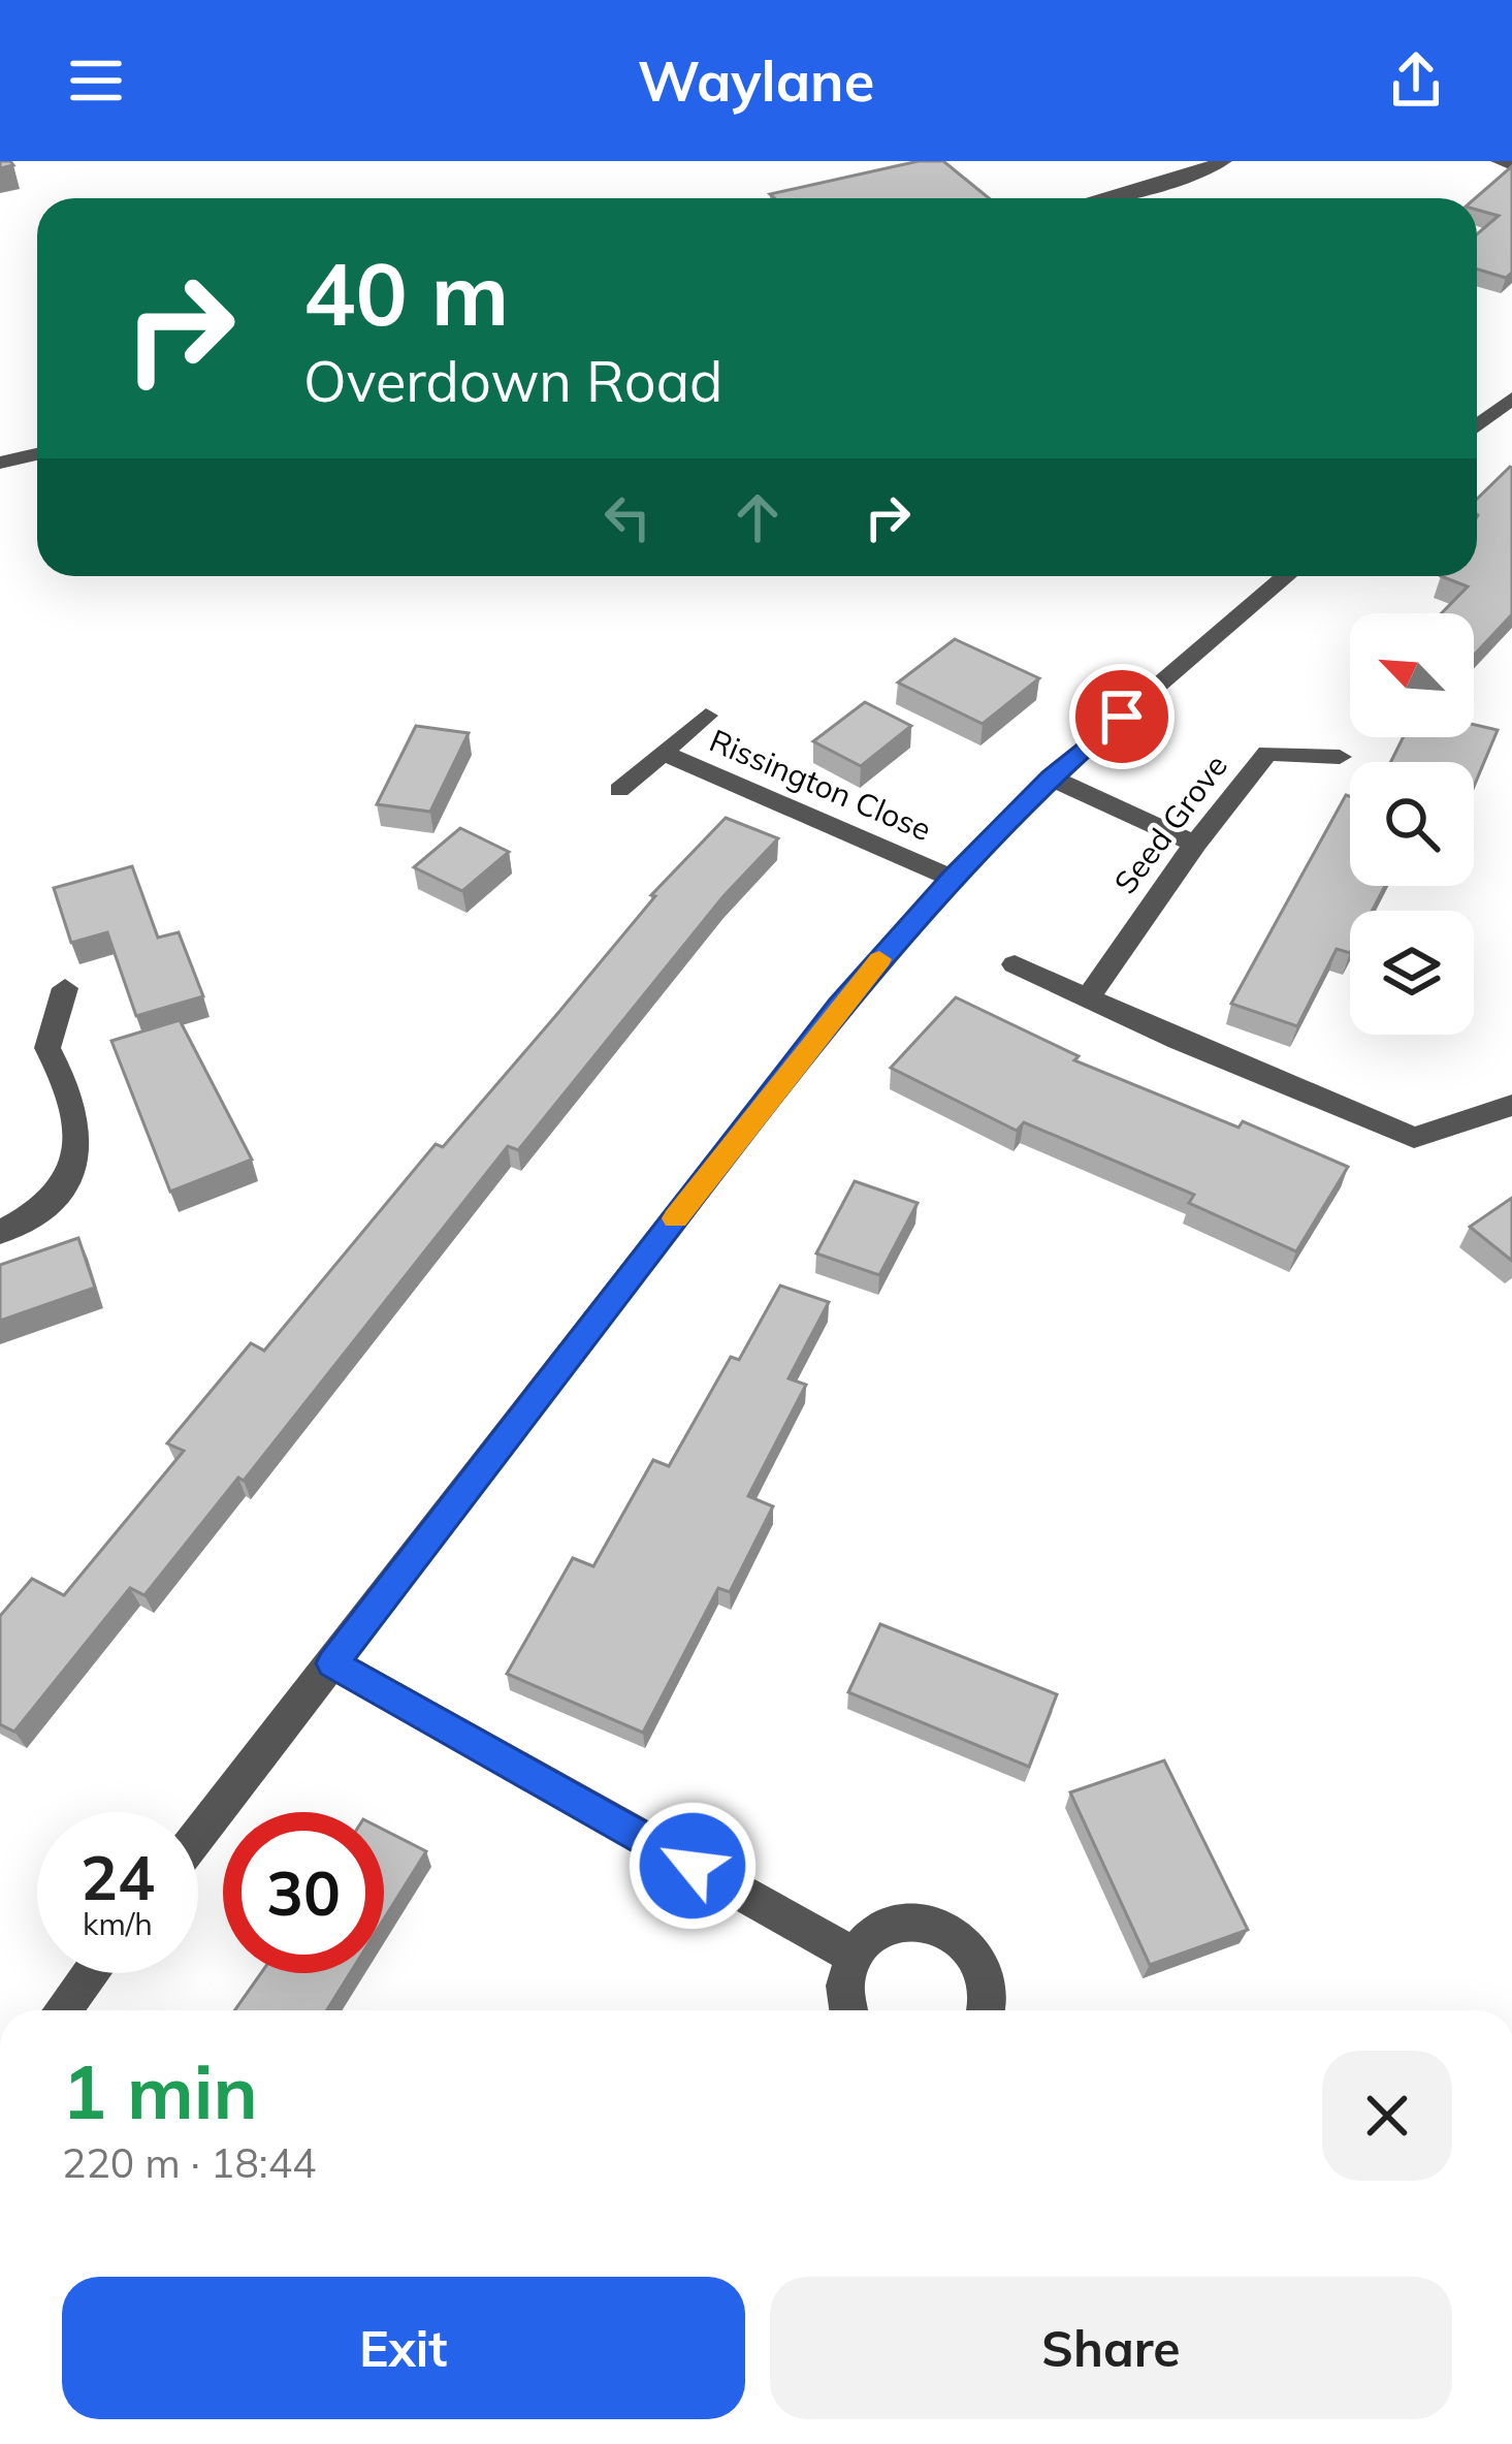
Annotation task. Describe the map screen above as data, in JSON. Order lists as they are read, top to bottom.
{
  "streets": {
    "street": ["Rissington Close", "Seed Grove"]
  },
  "north": "top left",
  "page": {
    "header": "Waylane",
    "turn": ["40 m", "Overdown Road"],
    "speed": "24 km/h",
    "limit": "30",
    "heading": ["1 min", "220 m · 18:44"],
    "buttons": ["Exit", "Share"]
  }
}
